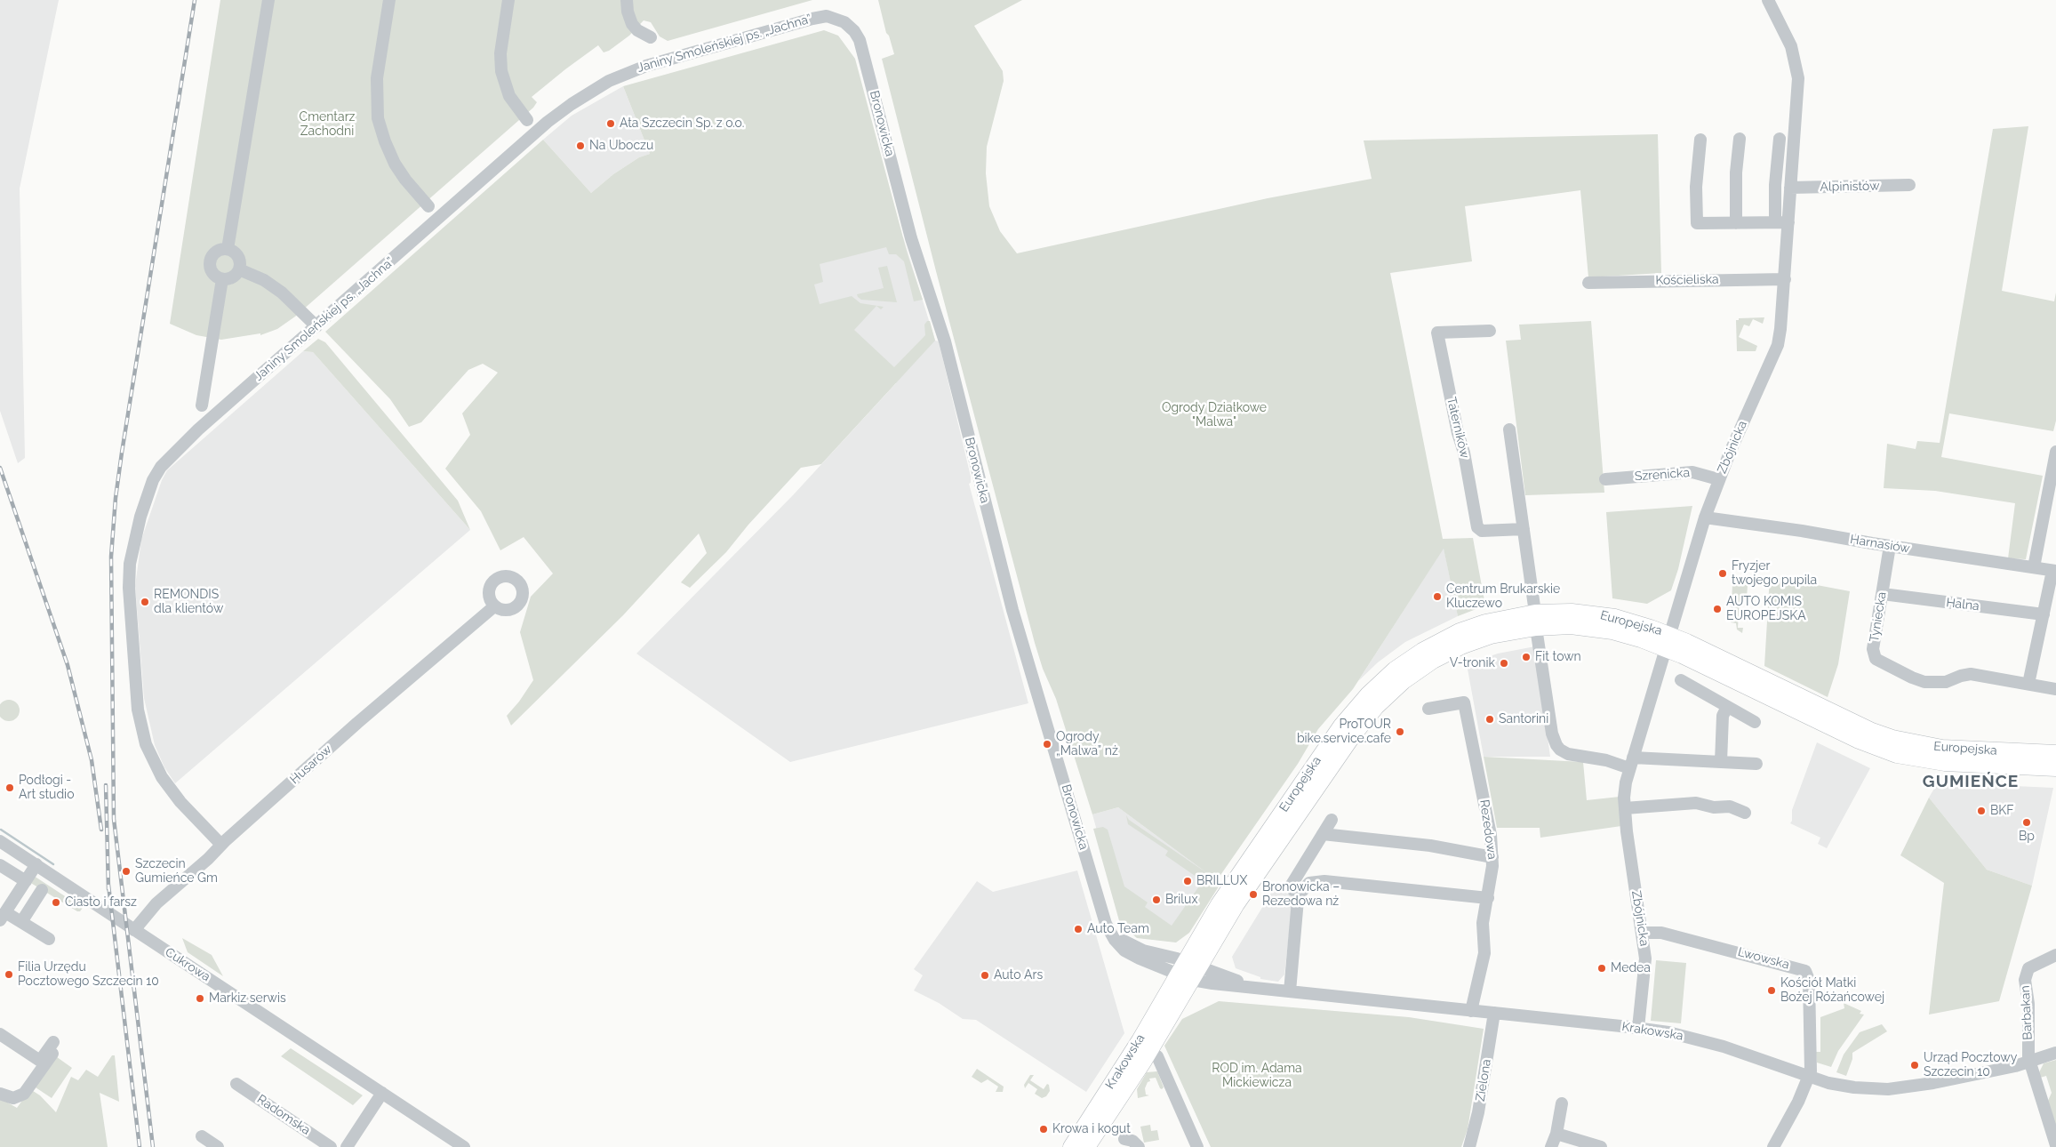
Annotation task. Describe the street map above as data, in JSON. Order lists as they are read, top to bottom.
{
  "streets": {
    "main road": ["Europejska", "Krakowska"],
    "street": [
      "Janiny Smoleńskiej ps. „Jachna”",
      "Bronowicka",
      "Alpinistów",
      "Kościeliska",
      "Taterników",
      "Zbójnicka",
      "Szrenicka",
      "Harnasiów",
      "Halna",
      "Tyniecka",
      "Husarów",
      "Rezedowa",
      "Lwowska",
      "Cukrowa",
      "Barbakan",
      "Zielona",
      "Radomska"
    ]
  },
  "crossings": [
    ["Janiny Smoleńskiej ps. „Jachna”", "Bronowicka"],
    ["Janiny Smoleńskiej ps. „Jachna”", "Husarów"],
    ["Bronowicka", "Europejska"],
    ["Bronowicka", "Krakowska"],
    ["Alpinistów", "Zbójnicka"],
    ["Kościeliska", "Zbójnicka"],
    ["Zbójnicka", "Szrenicka"],
    ["Zbójnicka", "Harnasiów"],
    ["Zbójnicka", "Europejska"],
    ["Zbójnicka", "Lwowska"],
    ["Zbójnicka", "Krakowska"],
    ["Harnasiów", "Tyniecka"],
    ["Halna", "Tyniecka"],
    ["Europejska", "Krakowska"],
    ["Husarów", "Cukrowa"],
    ["Rezedowa", "Krakowska"],
    ["Lwowska", "Krakowska"],
    ["Barbakan", "Krakowska"],
    ["Krakowska", "Zielona"]
  ],
  "districts": ["GUMIEŃCE"],
  "parks": ["Cmentarz Zachodni", "Ogrody Działkowe \"Malwa\"", "ROD im. Adama Mickiewicza"],
  "places": [
    "Ata Szczecin Sp. z o.o.",
    "Na Uboczu",
    "Fryzjer twojego pupila",
    "Centrum Brukarskie Kluczewo",
    "REMONDIS dla klientów",
    "AUTO KOMIS EUROPEJSKA",
    "Fit town",
    "V-tronik",
    "Santorini",
    "ProTOUR bike.service.cafe",
    "Ogrody „Malwa” nż",
    "Podłogi - Art studio",
    "BKF",
    "Bp",
    "Szczecin Gumieńce Gm",
    "BRILLUX",
    "Bronowicka – Rezedowa nż",
    "Brilux",
    "Ciasto i farsz",
    "Auto Team",
    "Medea",
    "Filia Urzędu Pocztowego Szczecin 10",
    "Auto Ars",
    "Kościół Matki Bożej Różańcowej",
    "Markiz serwis",
    "Urząd Pocztowy Szczecin 10",
    "Krowa i kogut"
  ]
}
